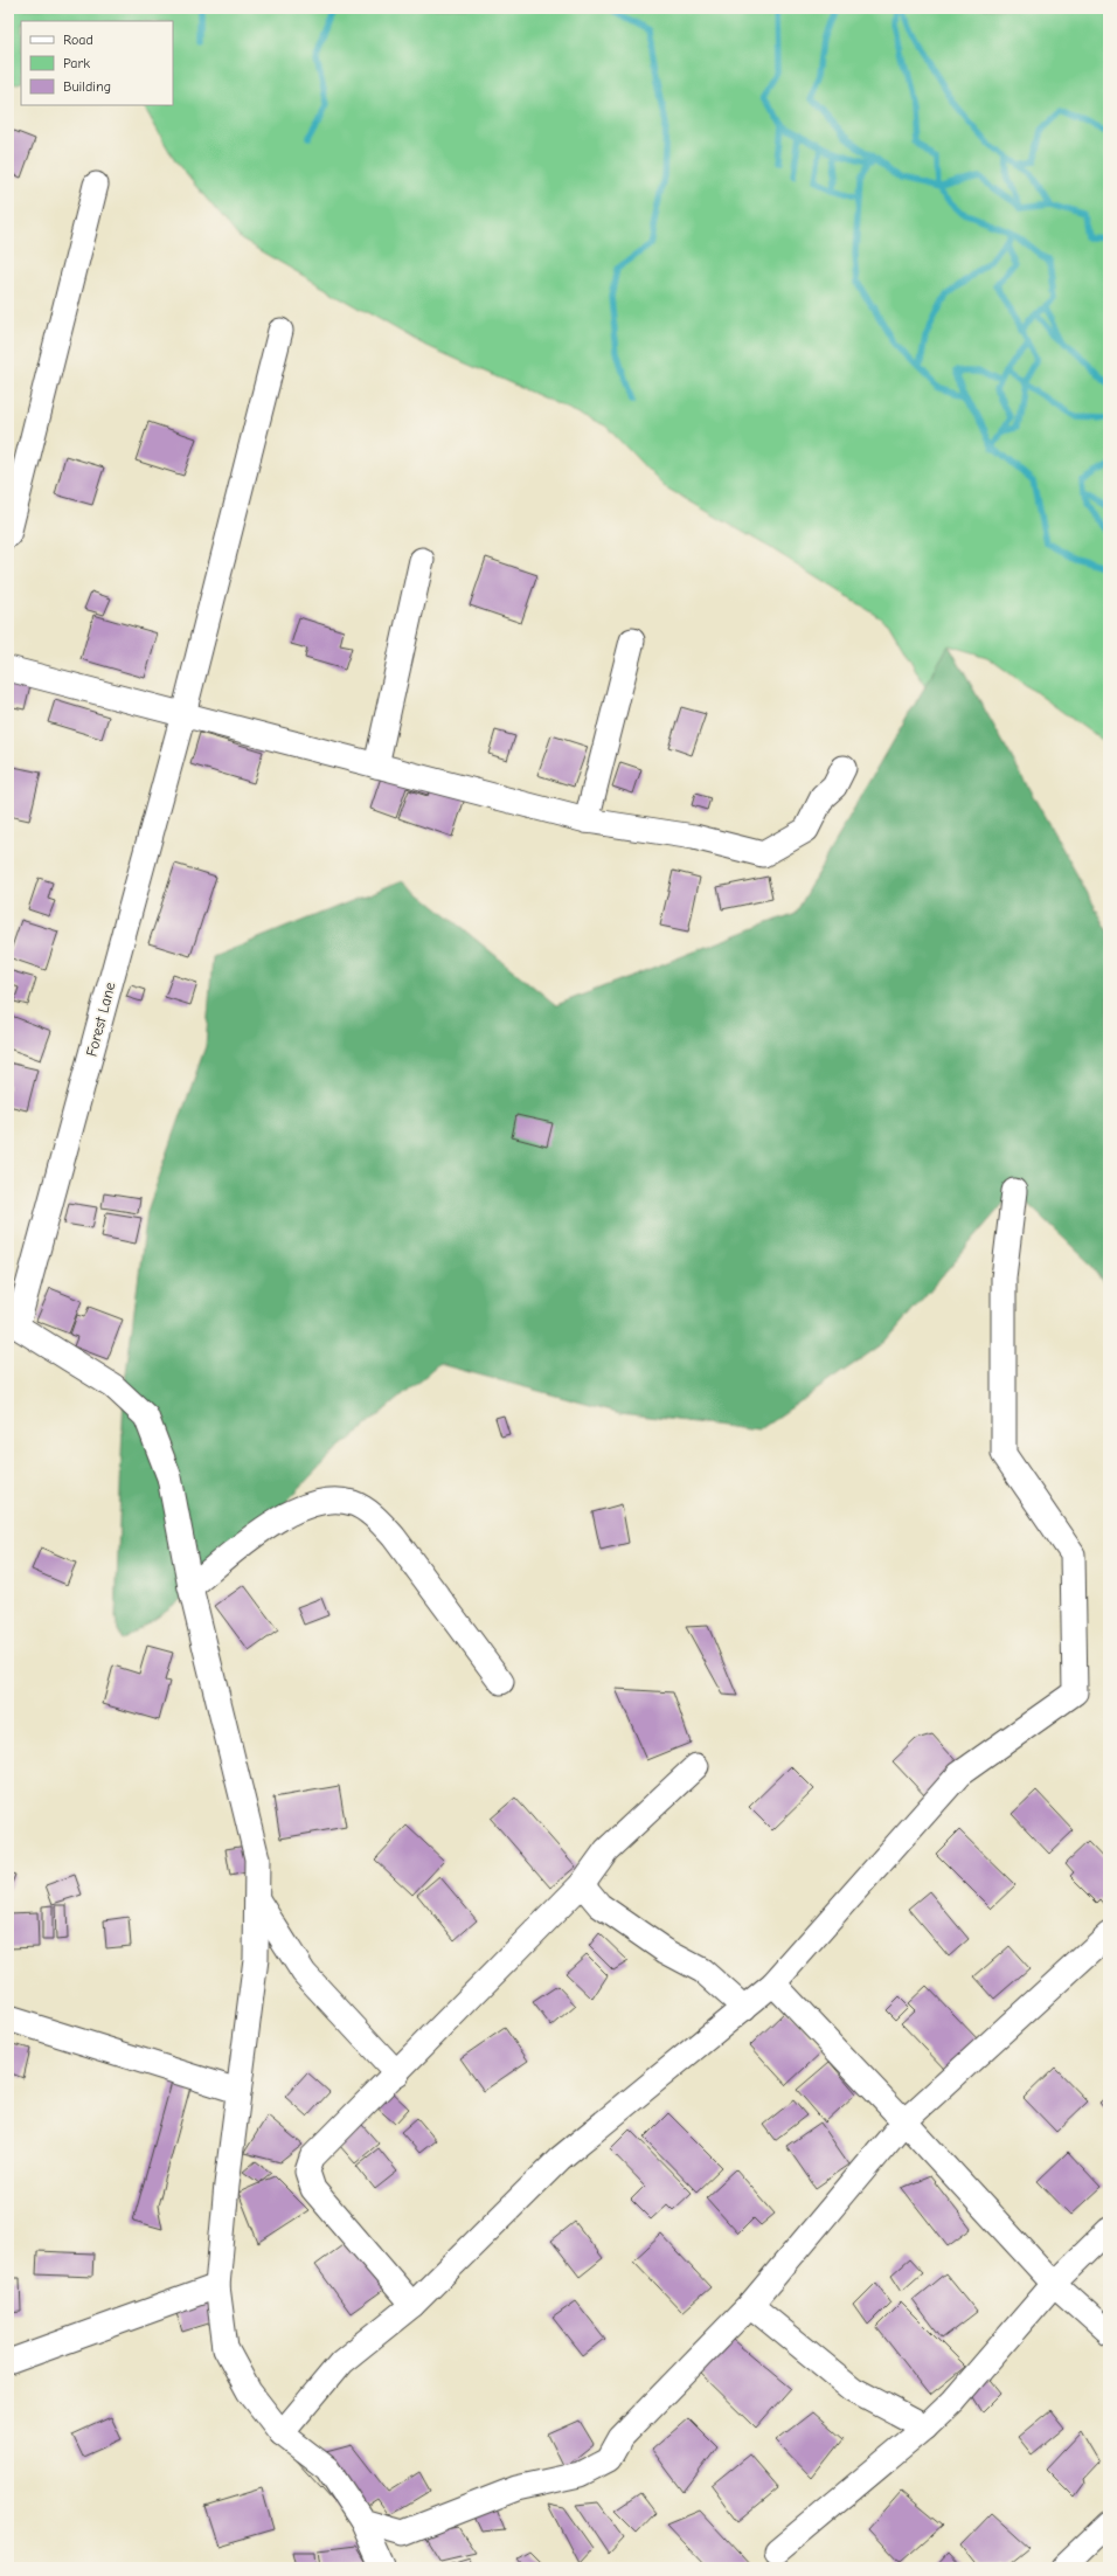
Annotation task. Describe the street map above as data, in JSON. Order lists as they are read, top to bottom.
{
  "streets": {
    "street": ["Forest Lane"]
  },
  "legend": ["Road", "Park", "Building"]
}
